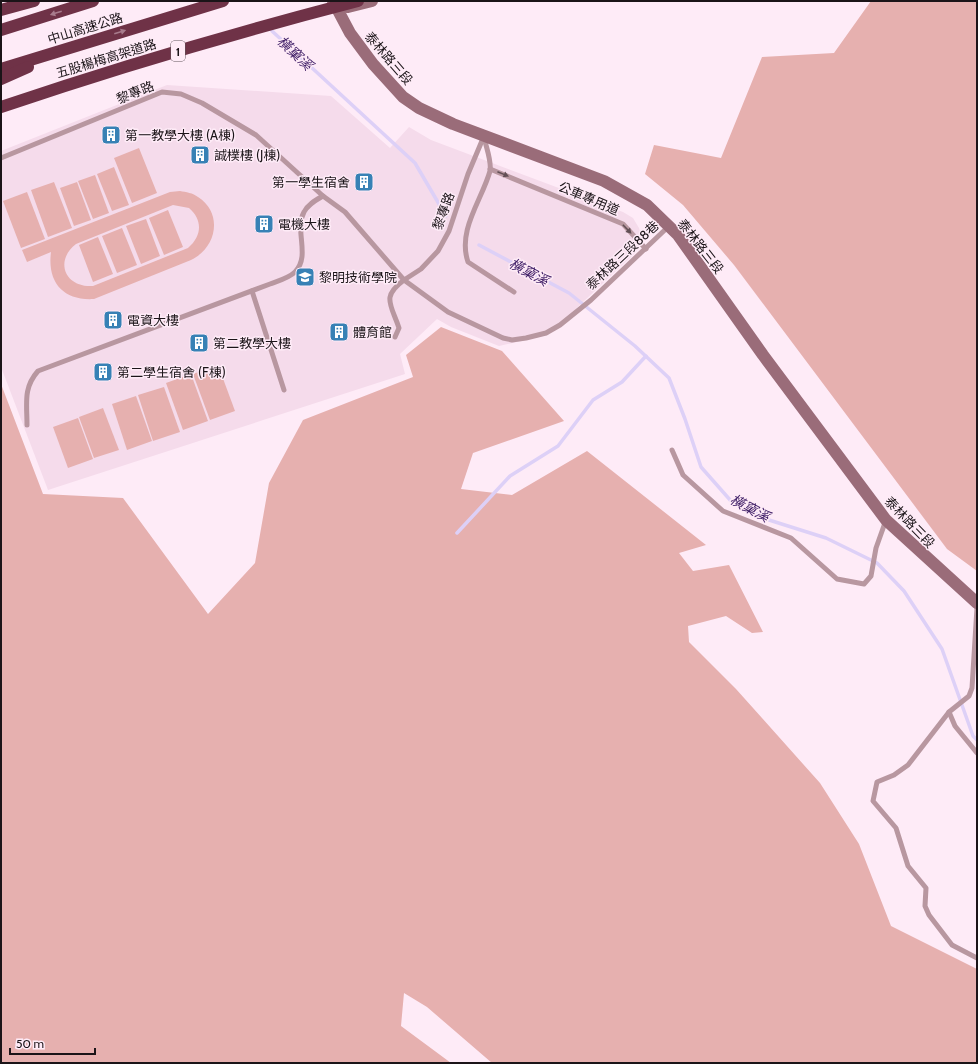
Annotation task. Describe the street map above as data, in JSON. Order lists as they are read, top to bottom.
{
  "streets": {
    "highway": ["中山高速公路", "1", "五股楊梅高架道路"],
    "main road": ["泰林路三段"],
    "lane": ["黎專路", "公車專用道", "泰林路三段88巷"]
  },
  "crossings": [
    ["泰林路三段", "黎專路"],
    ["泰林路三段", "泰林路三段88巷"],
    ["黎專路", "泰林路三段88巷"],
    ["公車專用道", "泰林路三段88巷"]
  ],
  "one_way": ["公車專用道"],
  "water": ["橫窠溪"],
  "places": {
    "building": [
      "第一教學大樓 (A棟)",
      "誠樸樓 (J棟)",
      "第一學生宿舍",
      "電機大樓",
      "電資大樓",
      "體育館",
      "第二教學大樓",
      "第二學生宿舍 (F棟)"
    ],
    "school or university": ["黎明技術學院"]
  },
  "scale_bar": "50 m"
}
